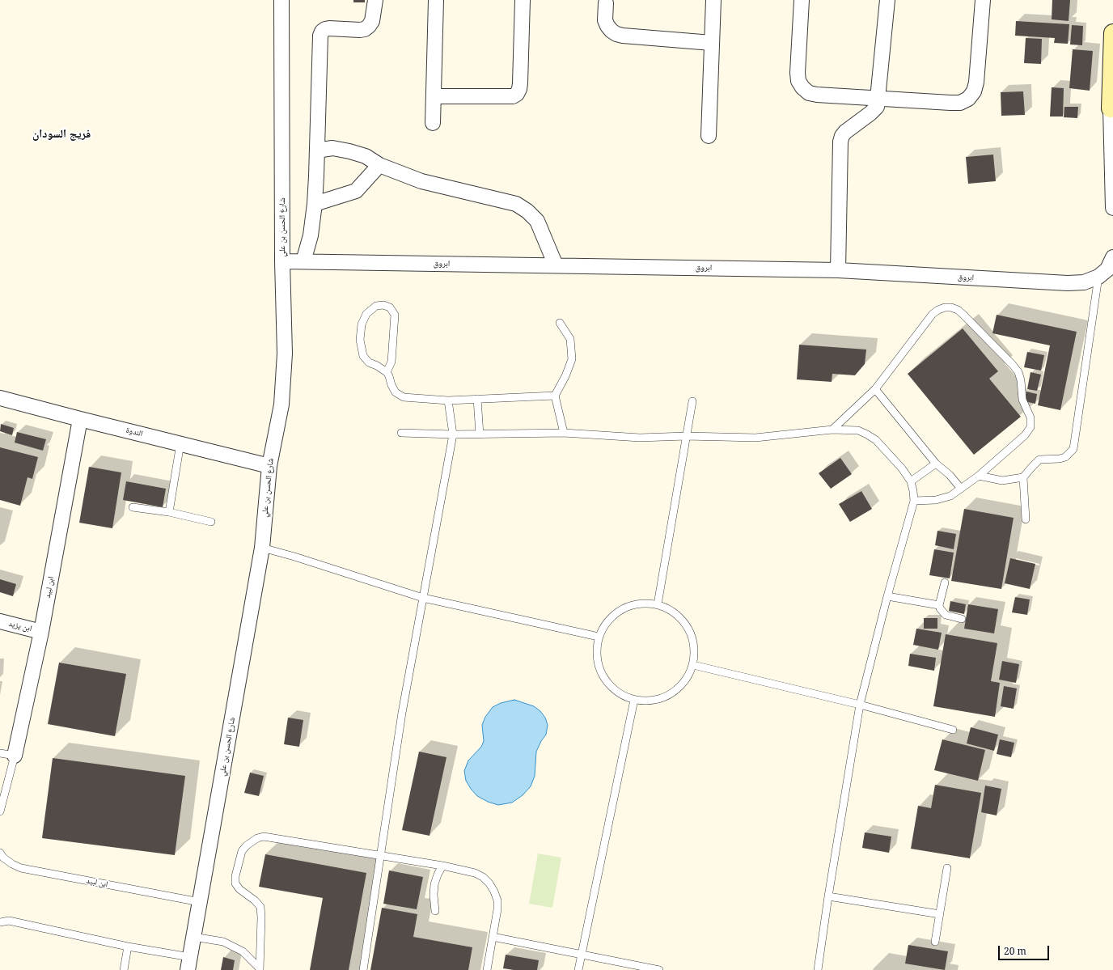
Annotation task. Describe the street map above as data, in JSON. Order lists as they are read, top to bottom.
{
  "streets": {
    "street": [
      "شارع الحسن بن علي",
      "ابروق",
      "الندوة",
      "ابن لبيد",
      "ابن يزيد"
    ]
  },
  "crossings": [
    ["شارع الحسن بن علي", "ابروق"],
    ["شارع الحسن بن علي", "الندوة"],
    ["شارع الحسن بن علي", "ابن لبيد"],
    ["الندوة", "ابن لبيد"],
    ["ابن لبيد", "ابن يزيد"]
  ],
  "districts": ["فريج السودان"],
  "scale_bar": "20 m"
}
